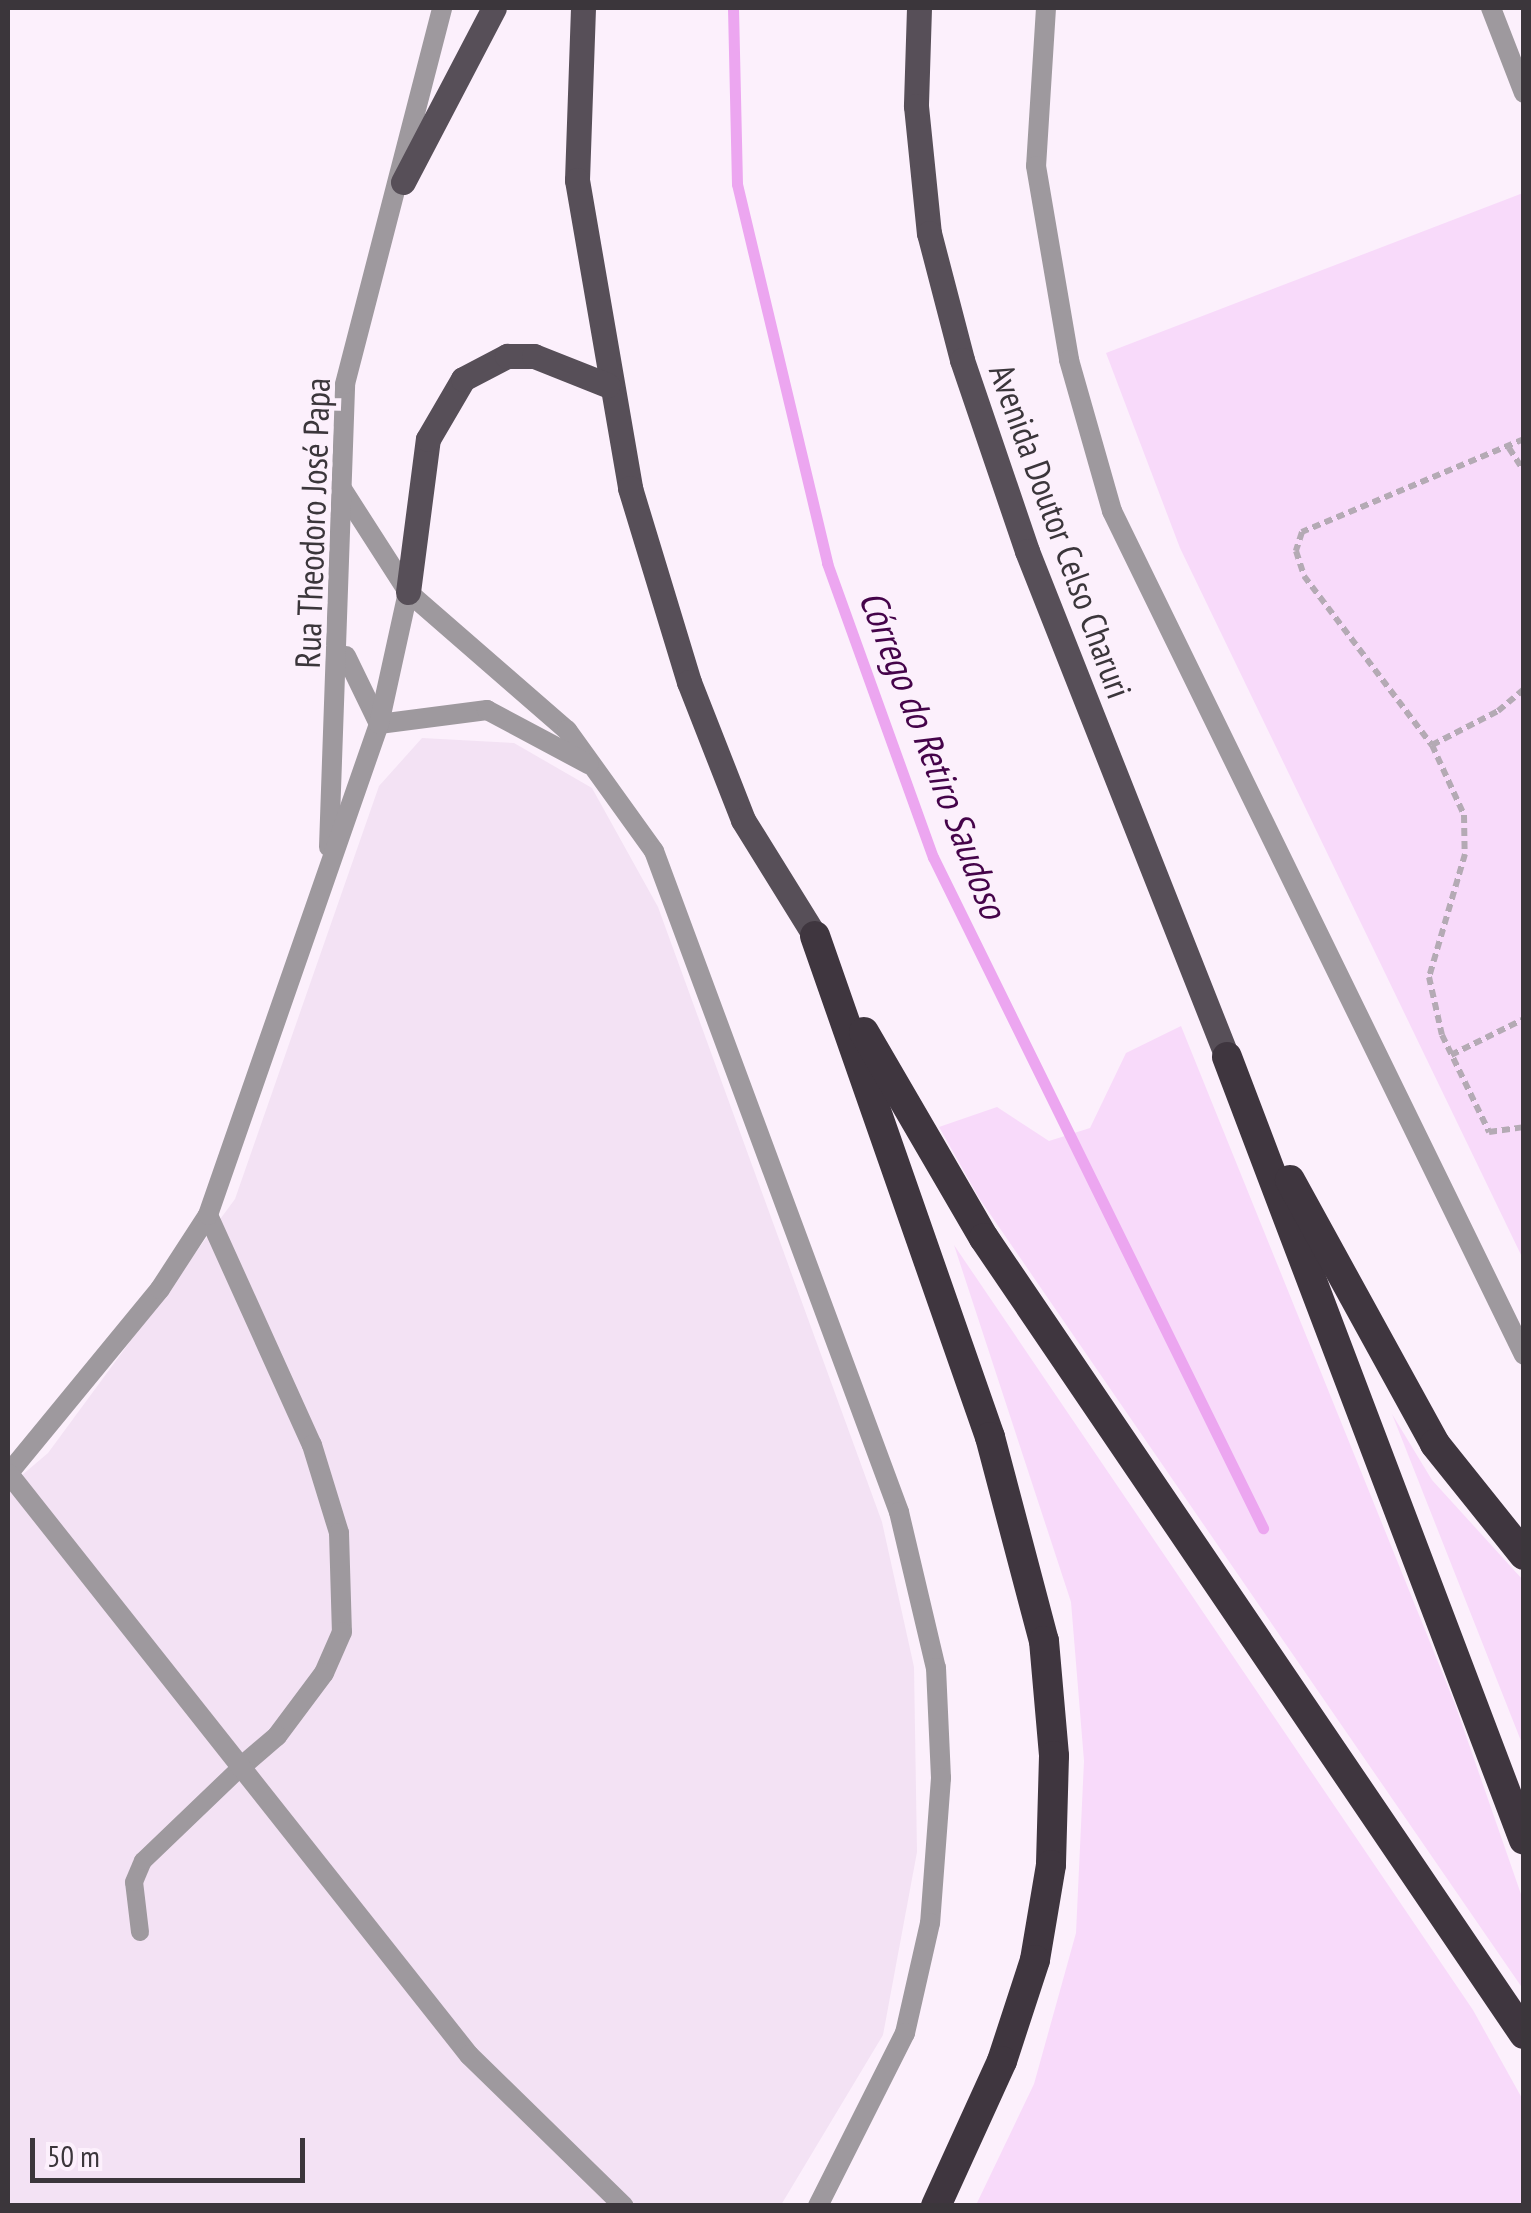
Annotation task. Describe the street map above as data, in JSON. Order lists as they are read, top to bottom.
{
  "streets": {
    "main road": ["Avenida Doutor Celso Charuri"],
    "street": ["Rua Theodoro José Papa"]
  },
  "water": ["Córrego do Retiro Saudoso"],
  "scale_bar": "50 m"
}
